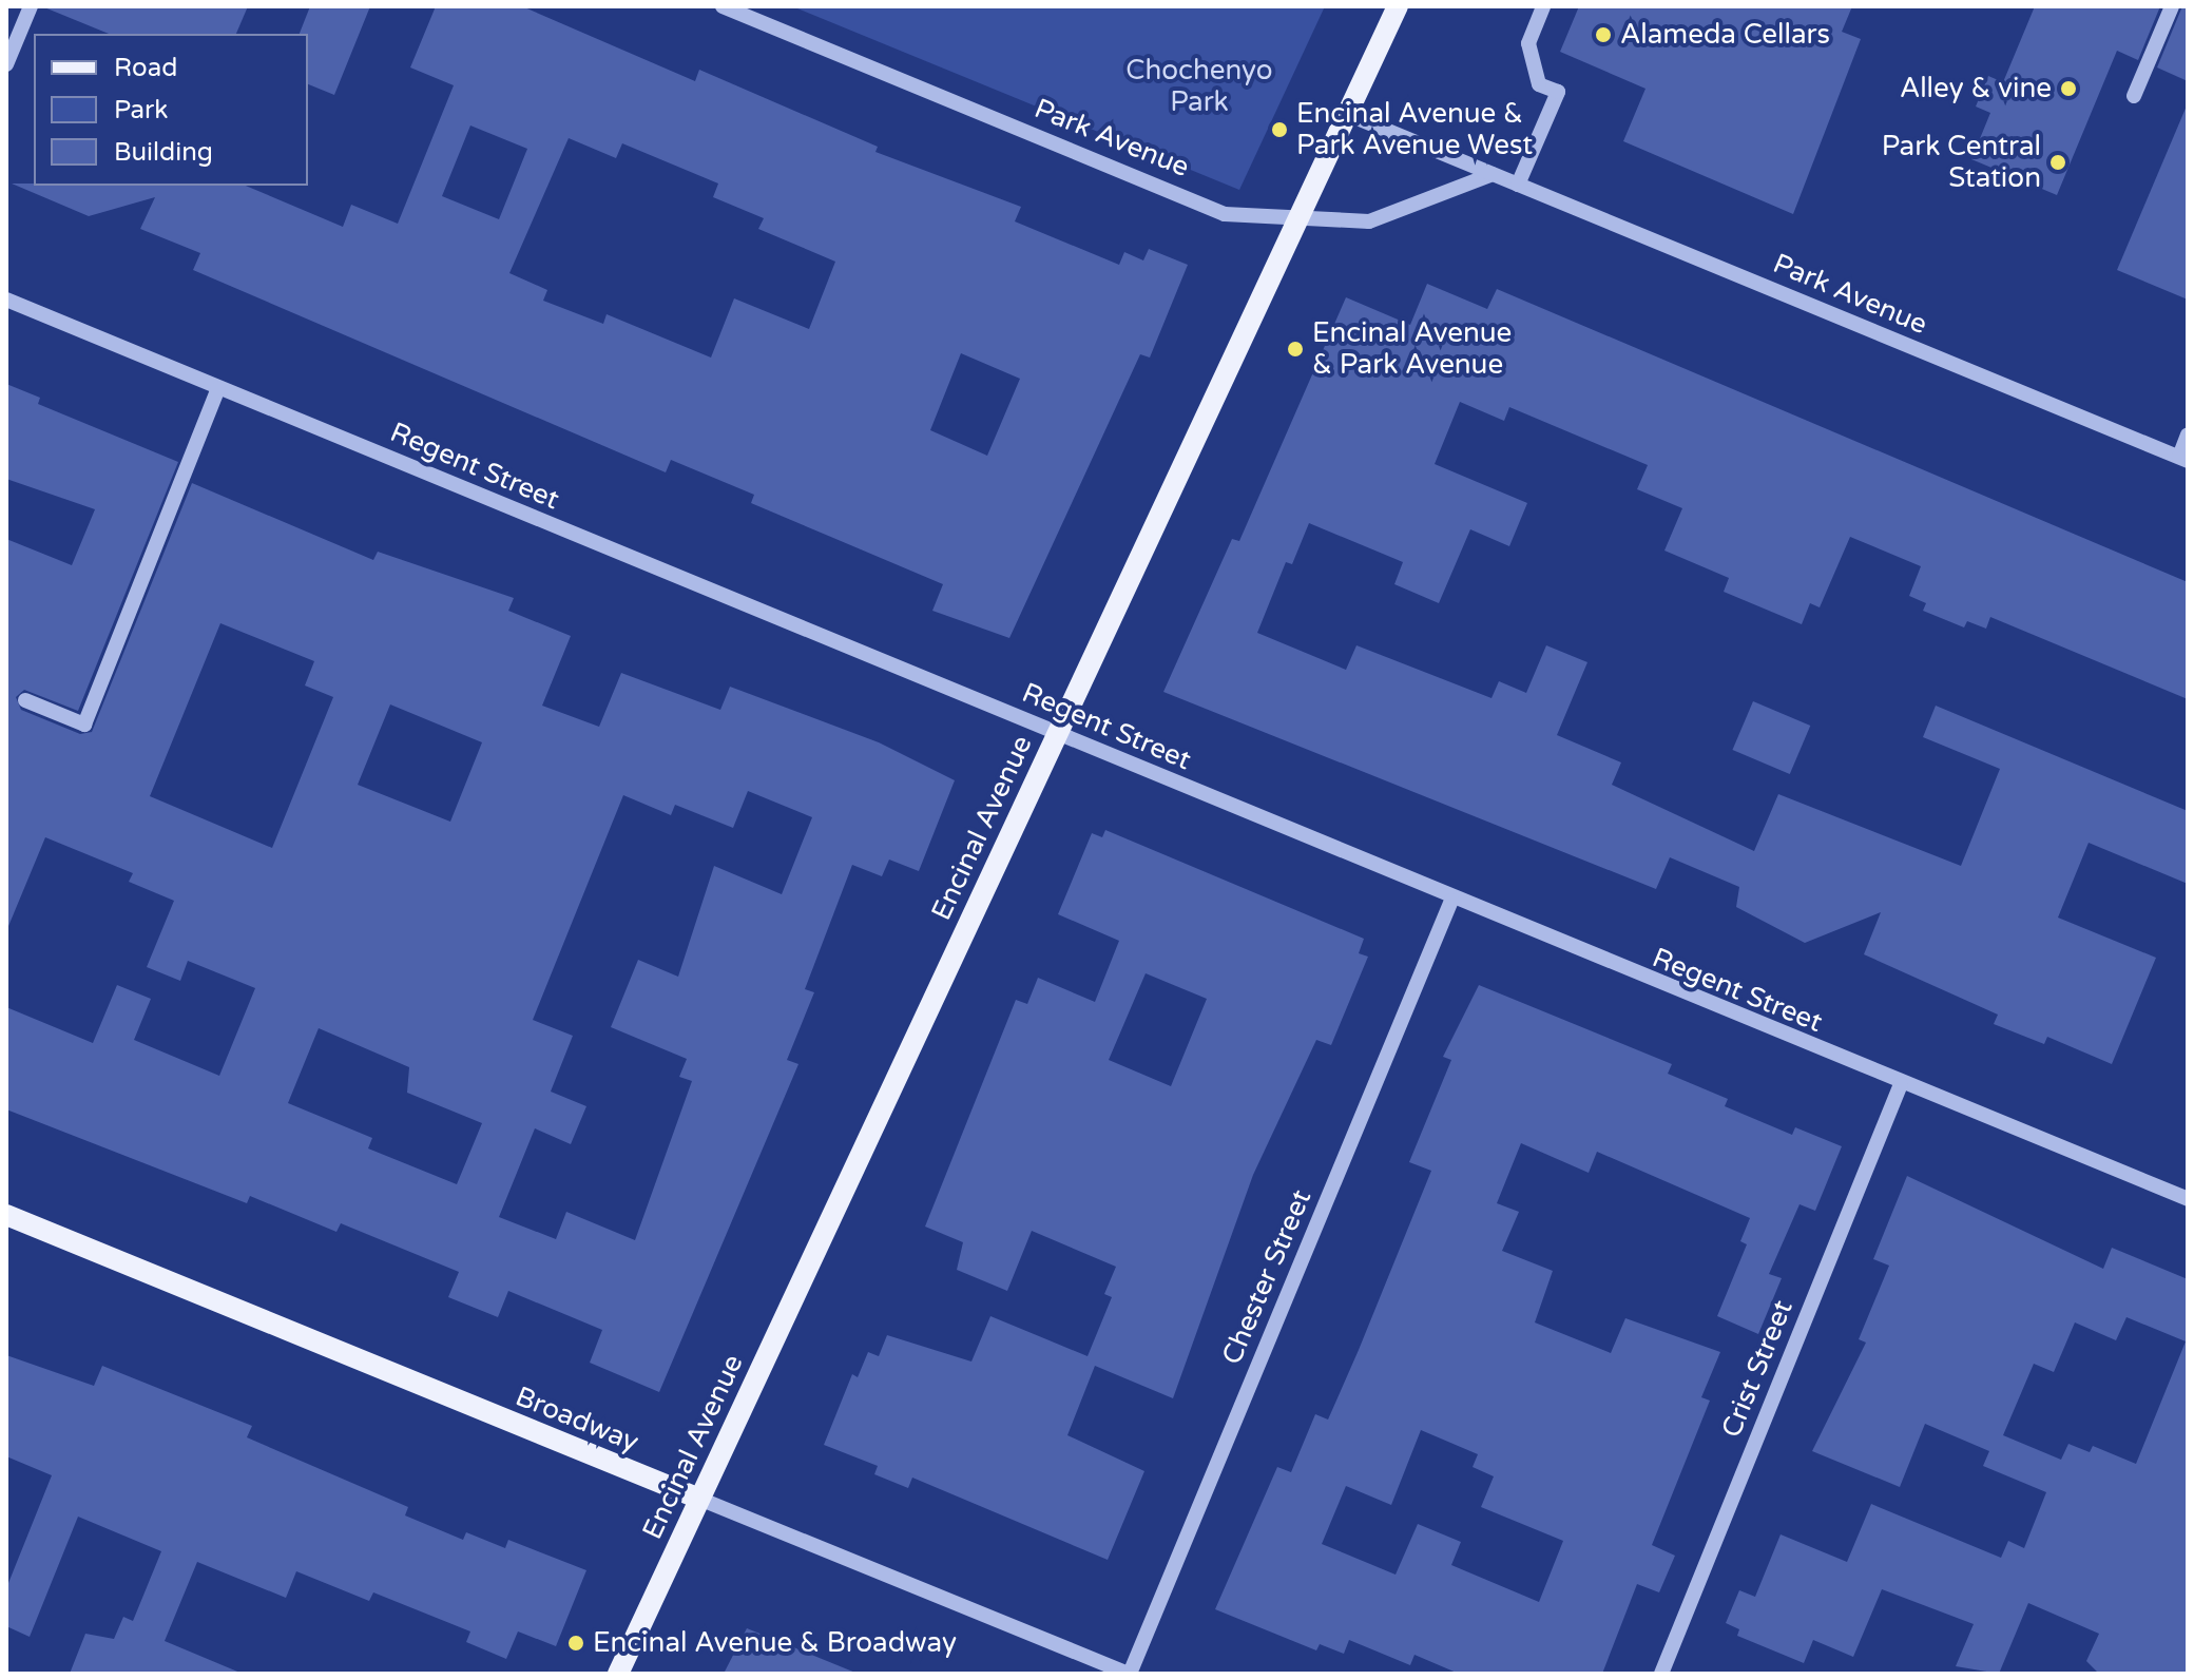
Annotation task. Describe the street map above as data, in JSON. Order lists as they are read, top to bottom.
{
  "streets": {
    "main road": ["Encinal Avenue", "Broadway"],
    "street": [
      "Park Avenue",
      "Regent Street",
      "Chester Street",
      "Crist Street"
    ]
  },
  "crossings": [
    ["Park Avenue", "Encinal Avenue"],
    ["Regent Street", "Encinal Avenue"],
    ["Regent Street", "Chester Street"],
    ["Regent Street", "Crist Street"],
    ["Encinal Avenue", "Broadway"],
    ["Chester Street", "Broadway"]
  ],
  "parks": ["Chochenyo Park"],
  "places": [
    "Alameda Cellars",
    "Alley & vine",
    "Encinal Avenue & Park Avenue West",
    "Park Central Station",
    "Encinal Avenue & Park Avenue",
    "Encinal Avenue & Broadway"
  ],
  "legend": ["Road", "Park", "Building"]
}
